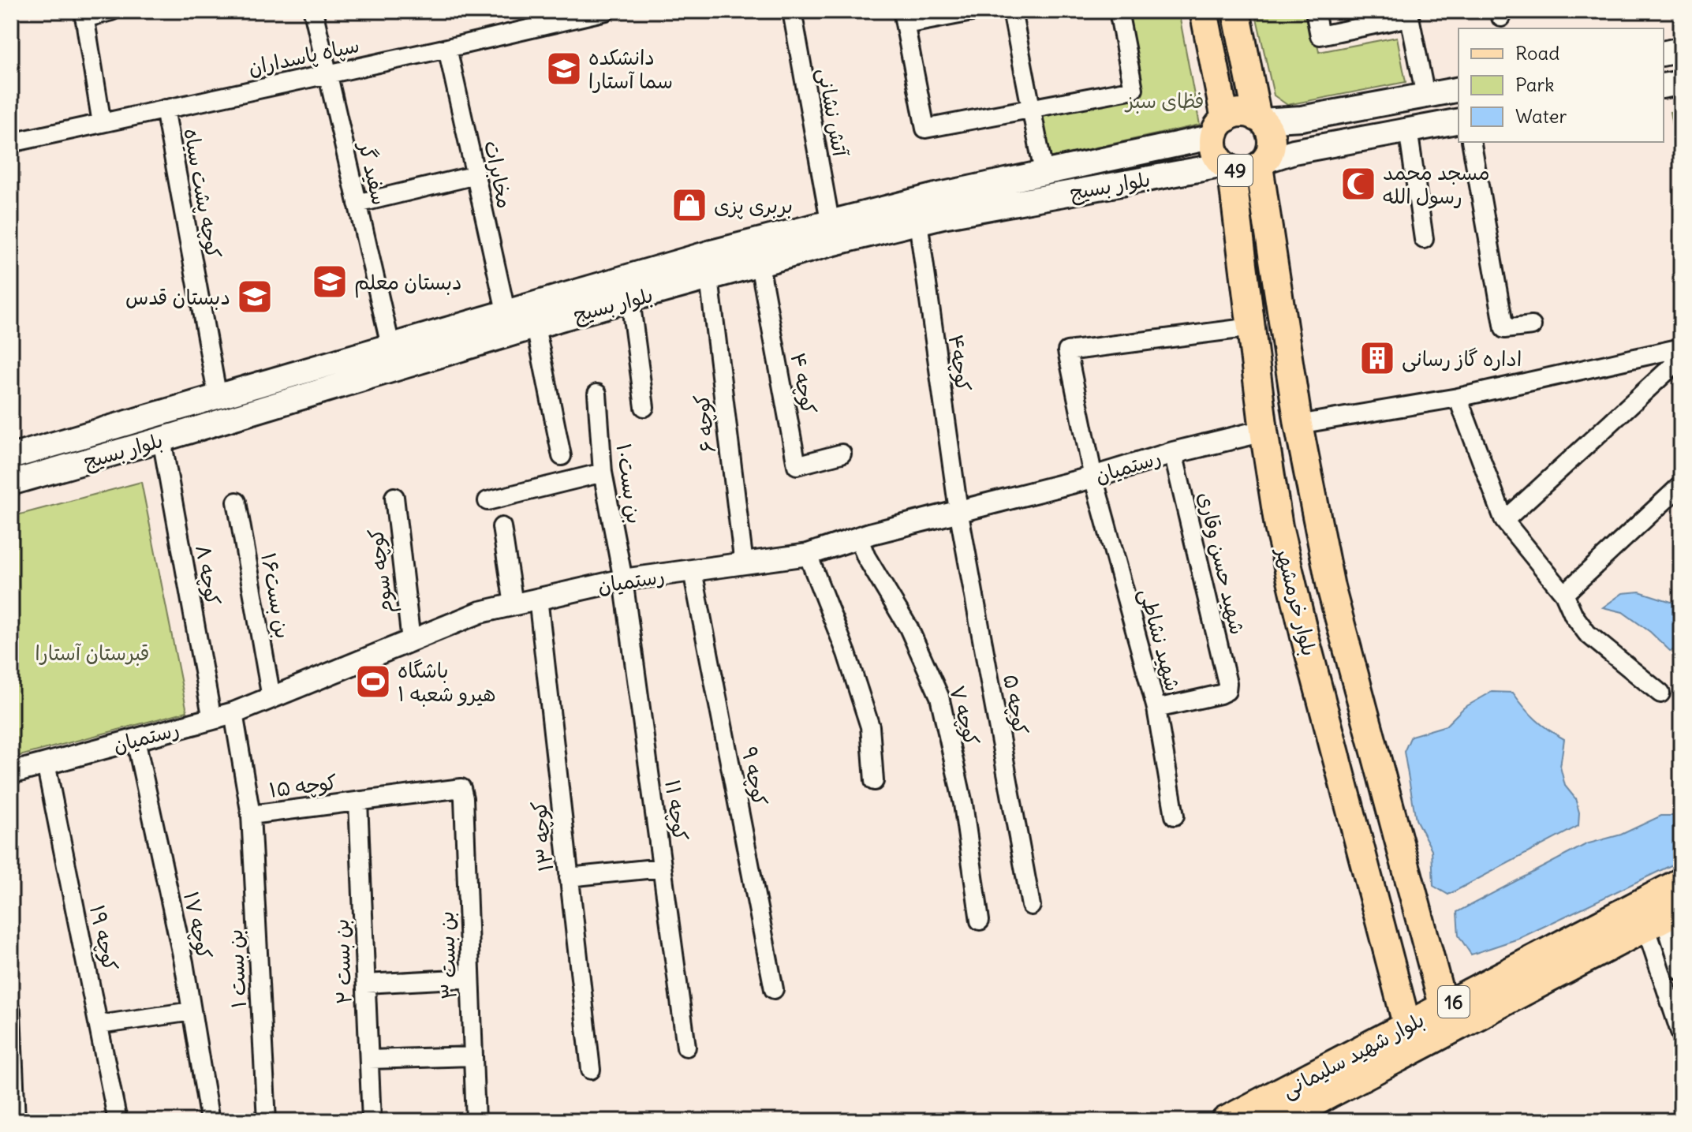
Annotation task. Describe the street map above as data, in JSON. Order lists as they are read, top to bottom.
{
  "streets": {
    "highway": ["16", "بلوار شهید سلیمانی"],
    "main road": ["49", "بلوار بسیج", "بلوار خرمشهر"],
    "street": [
      "سپاه پاسداران",
      "آتش نشانی",
      "سفید گر",
      "مخابرات",
      "کوچه پشت سیاه",
      "کوچه۴",
      "کوچه ۴",
      "کوچه ۶",
      "رستمیان",
      "بن بست۱۰",
      "شهید حسن وقاری",
      "کوچه سوم",
      "کوچه ۸",
      "بن بست۱۶",
      "شهید نشاطی",
      "کوچه ۵",
      "کوچه ۷",
      "کوچه ۹",
      "کوچه ۱۵",
      "کوچه ۱۱",
      "کوچه ۱۳",
      "کوچه ۱۷",
      "کوچه ۱۹",
      "بن بست ۳",
      "بن بست ۲",
      "بن بست ۱"
    ]
  },
  "crossings": [
    ["سپاه پاسداران", "سفید گر"],
    ["سپاه پاسداران", "مخابرات"],
    ["سپاه پاسداران", "کوچه پشت سیاه"],
    ["آتش نشانی", "بلوار بسیج"],
    ["49", "بلوار بسیج"],
    ["49", "بلوار خرمشهر"],
    ["سفید گر", "بلوار بسیج"],
    ["مخابرات", "بلوار بسیج"],
    ["بلوار بسیج", "کوچه پشت سیاه"],
    ["بلوار بسیج", "کوچه۴"],
    ["بلوار بسیج", "کوچه ۴"],
    ["بلوار بسیج", "کوچه ۶"],
    ["بلوار بسیج", "کوچه ۸"],
    ["بلوار بسیج", "بلوار خرمشهر"],
    ["کوچه۴", "رستمیان"],
    ["کوچه۴", "کوچه ۵"],
    ["کوچه ۶", "رستمیان"],
    ["رستمیان", "بن بست۱۰"],
    ["رستمیان", "شهید حسن وقاری"],
    ["رستمیان", "کوچه سوم"],
    ["رستمیان", "کوچه ۸"],
    ["رستمیان", "بن بست۱۶"],
    ["رستمیان", "بلوار خرمشهر"],
    ["رستمیان", "شهید نشاطی"],
    ["رستمیان", "کوچه ۵"],
    ["رستمیان", "کوچه ۷"],
    ["رستمیان", "کوچه ۹"],
    ["رستمیان", "کوچه ۱۵"],
    ["رستمیان", "کوچه ۱۱"],
    ["رستمیان", "کوچه ۱۳"],
    ["رستمیان", "کوچه ۱۷"],
    ["رستمیان", "کوچه ۱۹"],
    ["بن بست۱۰", "کوچه ۱۱"],
    ["شهید حسن وقاری", "شهید نشاطی"],
    ["بلوار خرمشهر", "شهید نشاطی"],
    ["بلوار خرمشهر", "بلوار شهید سلیمانی"],
    ["کوچه ۱۵", "بن بست ۳"],
    ["کوچه ۱۵", "بن بست ۲"],
    ["کوچه ۱۵", "بن بست ۱"]
  ],
  "parks": ["فظای سبز", "قبرستان آستارا"],
  "places": {
    "school or university": ["دانشکده سما آستارا", "دبستان معلم", "دبستان قدس"],
    "mosque": ["مسجد محمد رسول الله"],
    "shop": ["بربری پزی"],
    "building": ["اداره گاز رسانی"],
    "sports": ["باشگاه هیرو شعبه ۱"]
  },
  "legend": ["Road", "Park", "Water"]
}
